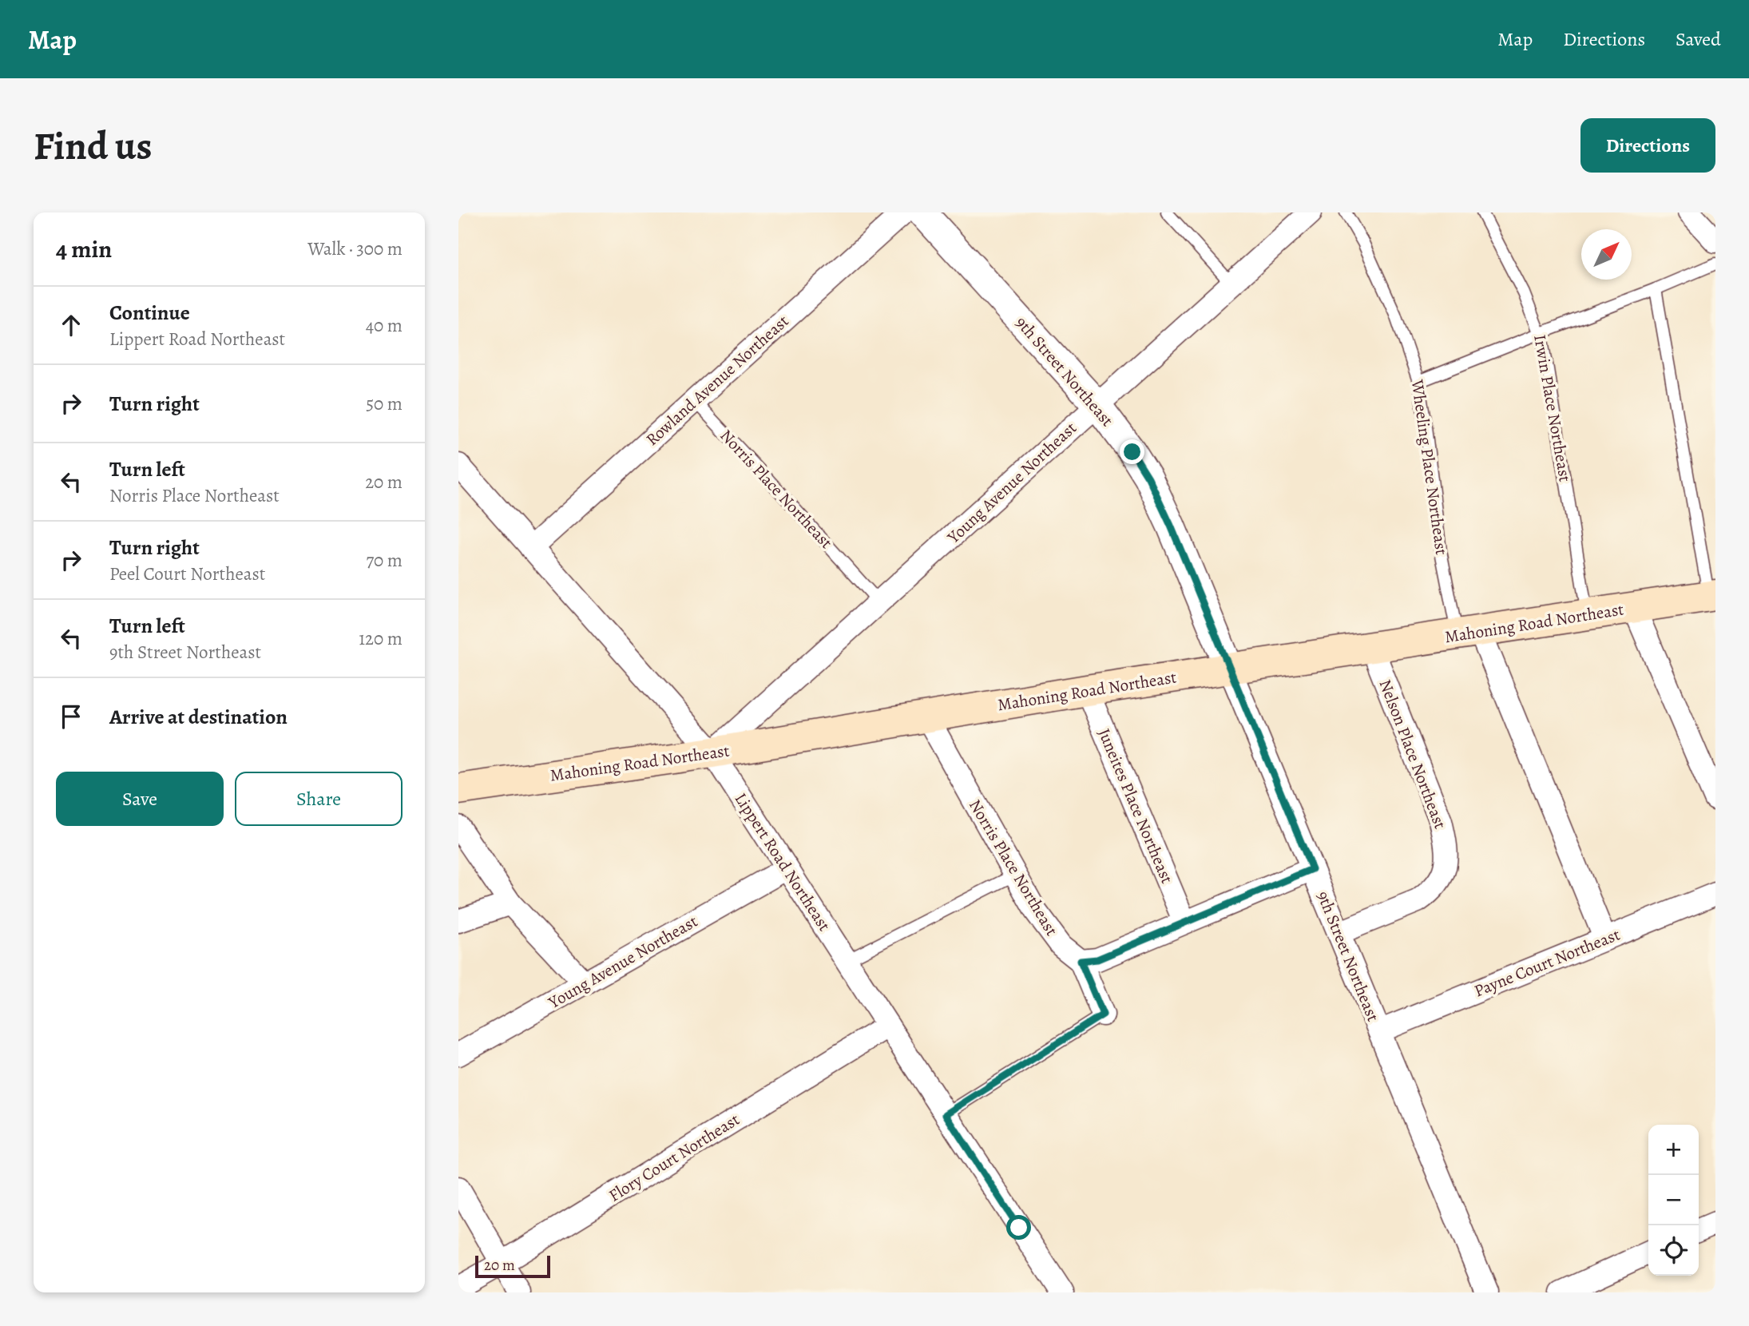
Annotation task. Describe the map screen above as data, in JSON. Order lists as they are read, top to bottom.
{
  "streets": {
    "main road": ["Mahoning Road Northeast"],
    "street": [
      "9th Street Northeast",
      "Rowland Avenue Northeast",
      "Wheeling Place Northeast",
      "Young Avenue Northeast",
      "Norris Place Northeast",
      "Nelson Place Northeast",
      "Juneites Place Northeast",
      "Lippert Road Northeast",
      "Payne Court Northeast",
      "Flory Court Northeast"
    ],
    "lane": ["Irwin Place Northeast"]
  },
  "crossings": [
    ["9th Street Northeast", "Young Avenue Northeast"],
    ["9th Street Northeast", "Mahoning Road Northeast"],
    ["9th Street Northeast", "Nelson Place Northeast"],
    ["9th Street Northeast", "Payne Court Northeast"],
    ["Rowland Avenue Northeast", "Norris Place Northeast"],
    ["Rowland Avenue Northeast", "Lippert Road Northeast"],
    ["Irwin Place Northeast", "Mahoning Road Northeast"],
    ["Wheeling Place Northeast", "Mahoning Road Northeast"],
    ["Wheeling Place Northeast", "Payne Court Northeast"],
    ["Young Avenue Northeast", "Norris Place Northeast"],
    ["Young Avenue Northeast", "Mahoning Road Northeast"],
    ["Young Avenue Northeast", "Lippert Road Northeast"],
    ["Norris Place Northeast", "Mahoning Road Northeast"],
    ["Mahoning Road Northeast", "Nelson Place Northeast"],
    ["Mahoning Road Northeast", "Juneites Place Northeast"],
    ["Mahoning Road Northeast", "Lippert Road Northeast"],
    ["Lippert Road Northeast", "Flory Court Northeast"]
  ],
  "scale_bar": "20 m",
  "north": "top right",
  "page": {
    "header": "Map",
    "nav": ["Map", "Directions", "Saved"],
    "buttons": [
      "Directions",
      ["Save", "Share"]
    ],
    "title": "Find us",
    "heading": ["4 min", "Walk · 300 m"],
    "list": [
      ["Continue", "Lippert Road Northeast", "40 m"],
      ["Turn right", "50 m"],
      ["Turn left", "Norris Place Northeast", "20 m"],
      ["Turn right", "Peel Court Northeast", "70 m"],
      ["Turn left", "9th Street Northeast", "120 m"],
      "Arrive at destination"
    ],
    "map_buttons": ["+", "−"],
    "scale": "20 m"
  }
}
